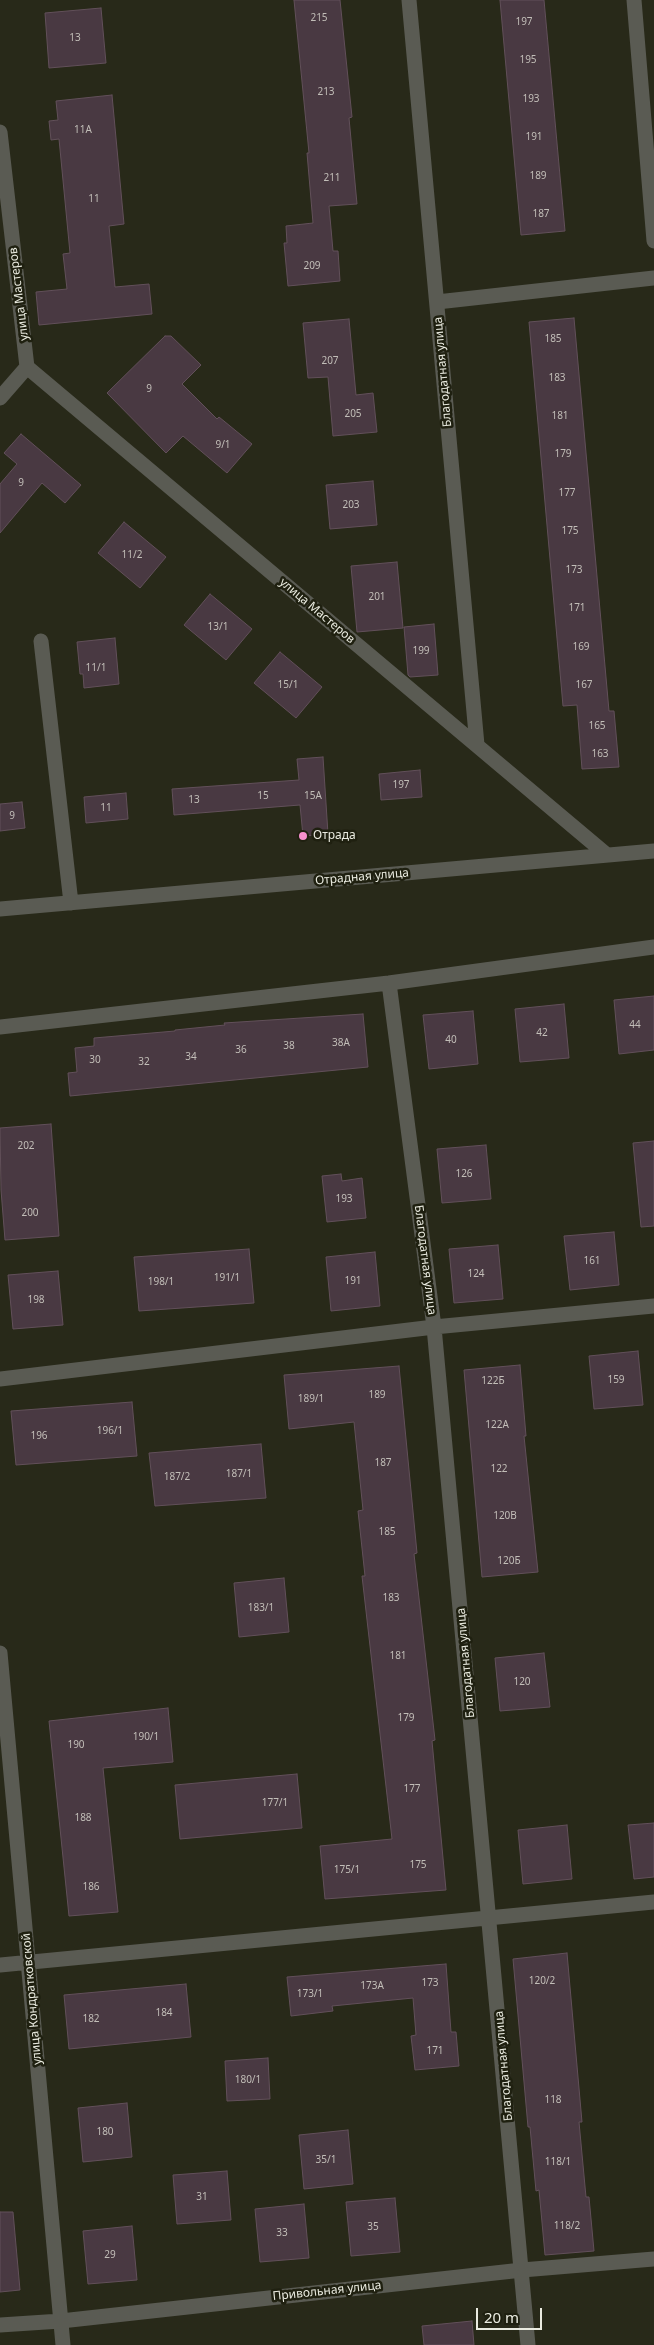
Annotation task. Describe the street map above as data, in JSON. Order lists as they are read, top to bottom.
{
  "streets": {
    "street": [
      "улица Мастеров",
      "Благодатная улица",
      "Отрадная улица",
      "улица Кондратковской",
      "Привольная улица"
    ]
  },
  "crossings": [
    ["улица Мастеров", "Благодатная улица"],
    ["улица Мастеров", "Отрадная улица"],
    ["Благодатная улица", "Привольная улица"],
    ["улица Кондратковской", "Привольная улица"]
  ],
  "places": ["Отрада"],
  "house_numbers": [
    "215",
    "197",
    "13",
    "195",
    "213",
    "193",
    "11А",
    "191",
    "189",
    "211",
    "11",
    "187",
    "209",
    "185",
    "207",
    "183",
    "9",
    "205",
    "181",
    "9/1",
    "179",
    "9",
    "177",
    "203",
    "175",
    "11/2",
    "173",
    "201",
    "171",
    "13/1",
    "169",
    "199",
    "11/1",
    "15/1",
    "167",
    "165",
    "163",
    "197",
    "15",
    "15А",
    "13",
    "11",
    "9",
    "44",
    "42",
    "40",
    "38А",
    "38",
    "36",
    "34",
    "30",
    "32",
    "202",
    "126",
    "193",
    "200",
    "161",
    "124",
    "191/1",
    "191",
    "198/1",
    "198",
    "159",
    "122Б",
    "189",
    "189/1",
    "122А",
    "196/1",
    "196",
    "187",
    "122",
    "187/1",
    "187/2",
    "120В",
    "185",
    "120Б",
    "183",
    "183/1",
    "181",
    "120",
    "179",
    "190/1",
    "190",
    "177",
    "177/1",
    "188",
    "175",
    "175/1",
    "186",
    "120/2",
    "173",
    "173А",
    "173/1",
    "184",
    "182",
    "171",
    "180/1",
    "118",
    "180",
    "35/1",
    "118/1",
    "31",
    "118/2",
    "35",
    "33",
    "29"
  ],
  "scale_bar": "20 m"
}
